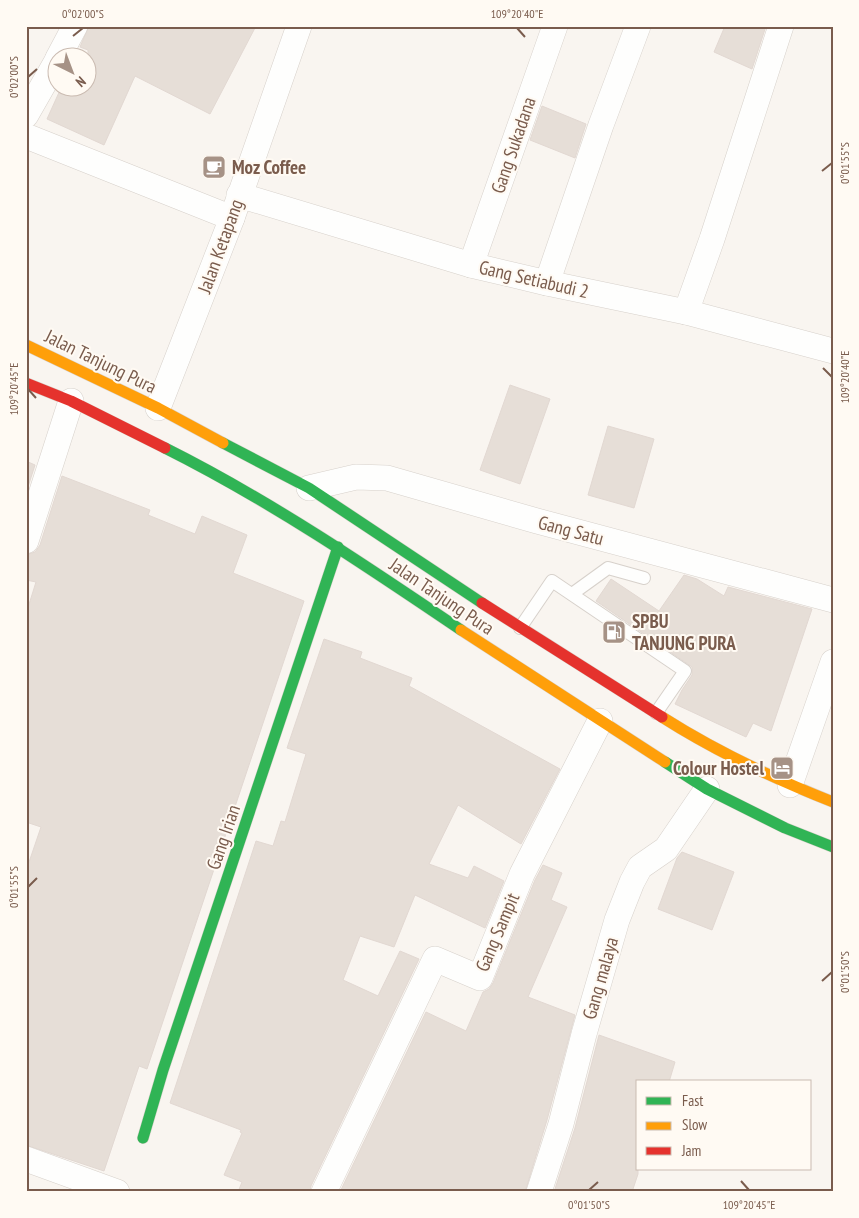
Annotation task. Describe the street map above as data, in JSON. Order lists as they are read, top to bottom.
{
  "streets": {
    "main road": ["Jalan Tanjung Pura", "Gang Irian"],
    "street": [
      "Gang Sukadana",
      "Jalan Ketapang",
      "Gang Setiabudi 2",
      "Gang Satu",
      "Gang Sampit",
      "Gang malaya"
    ]
  },
  "crossings": [
    ["Gang Sukadana", "Gang Setiabudi 2"],
    ["Jalan Ketapang", "Gang Setiabudi 2"],
    ["Jalan Ketapang", "Jalan Tanjung Pura"],
    ["Jalan Tanjung Pura", "Gang Satu"],
    ["Jalan Tanjung Pura", "Gang Irian"],
    ["Jalan Tanjung Pura", "Gang Sampit"],
    ["Jalan Tanjung Pura", "Gang malaya"]
  ],
  "places": {
    "cafe": ["Moz Coffee"],
    "fuel station": ["SPBU TANJUNG PURA"],
    "hotel": ["Colour Hostel"]
  },
  "legend": ["Fast", "Slow", "Jam"],
  "north": "bottom right",
  "coordinates": [
    "0°02'00\"S",
    "109°20'40\"E",
    "0°01'55\"S",
    "109°20'45\"E",
    "0°01'50\"S"
  ]
}
